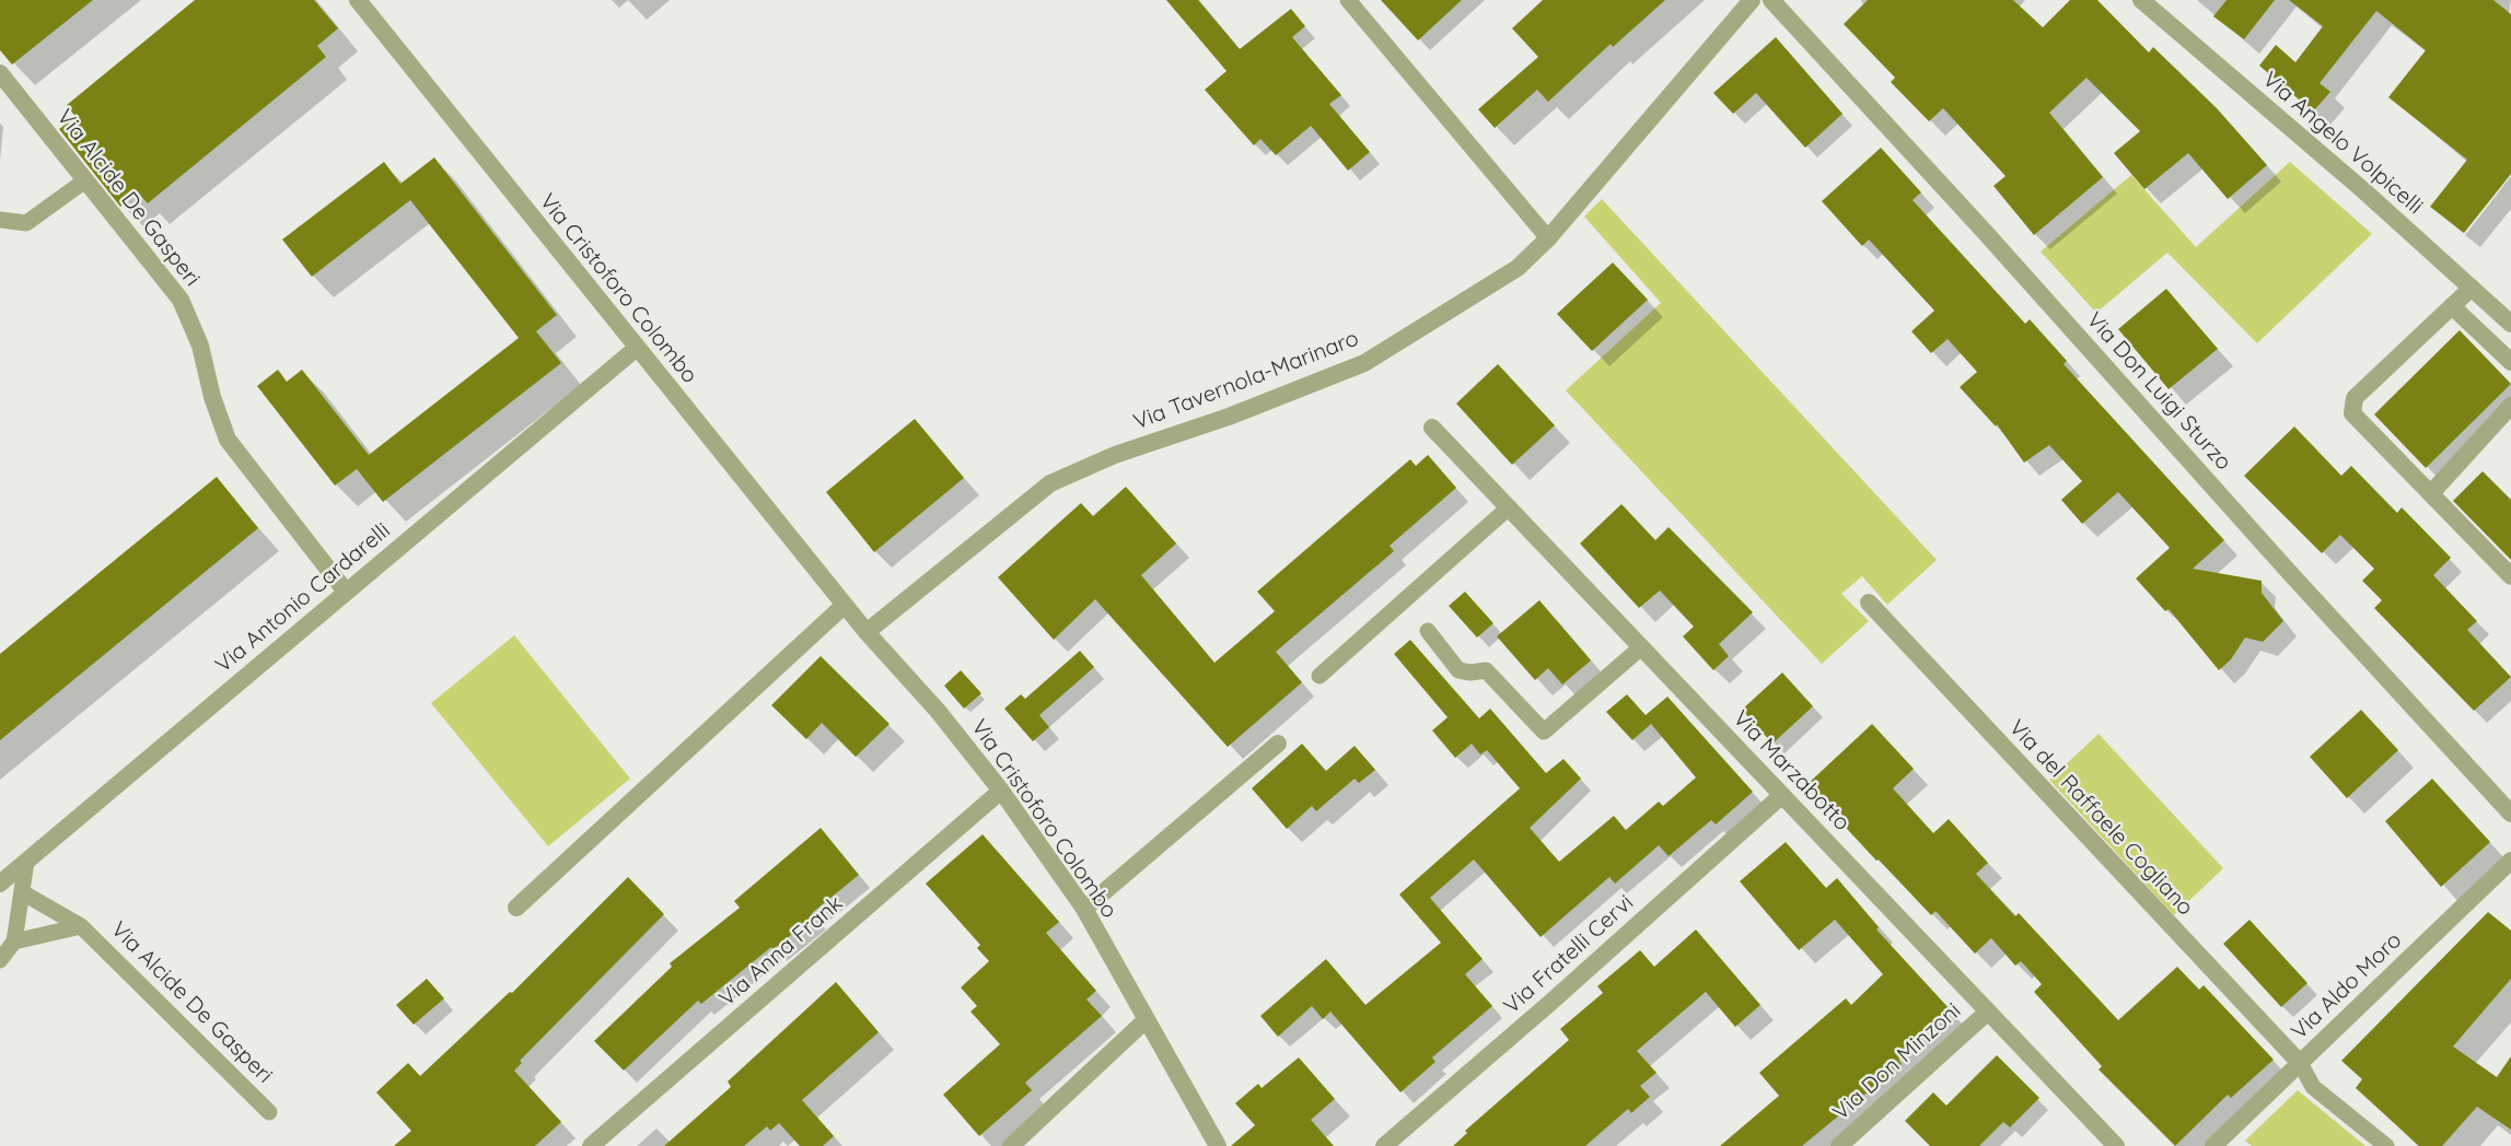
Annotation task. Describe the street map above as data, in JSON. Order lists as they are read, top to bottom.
{
  "streets": {
    "street": [
      "Via Angelo Volpicelli",
      "Via Alcide De Gasperi",
      "Via Cristoforo Colombo",
      "Via Tavernola-Marinaro",
      "Via Don Luigi Sturzo",
      "Via Antonio Cardarelli",
      "Via Marzabotto",
      "Via del Raffaele Cogliano",
      "Via Anna Frank",
      "Via Fratelli Cervi",
      "Via Aldo Moro",
      "Via Don Minzoni"
    ]
  },
  "crossings": [
    ["Via Alcide De Gasperi", "Via Antonio Cardarelli"],
    ["Via Cristoforo Colombo", "Via Tavernola-Marinaro"],
    ["Via Cristoforo Colombo", "Via Antonio Cardarelli"],
    ["Via Cristoforo Colombo", "Via Anna Frank"],
    ["Via Marzabotto", "Via Fratelli Cervi"],
    ["Via Marzabotto", "Via Don Minzoni"],
    ["Via del Raffaele Cogliano", "Via Aldo Moro"]
  ]
}
